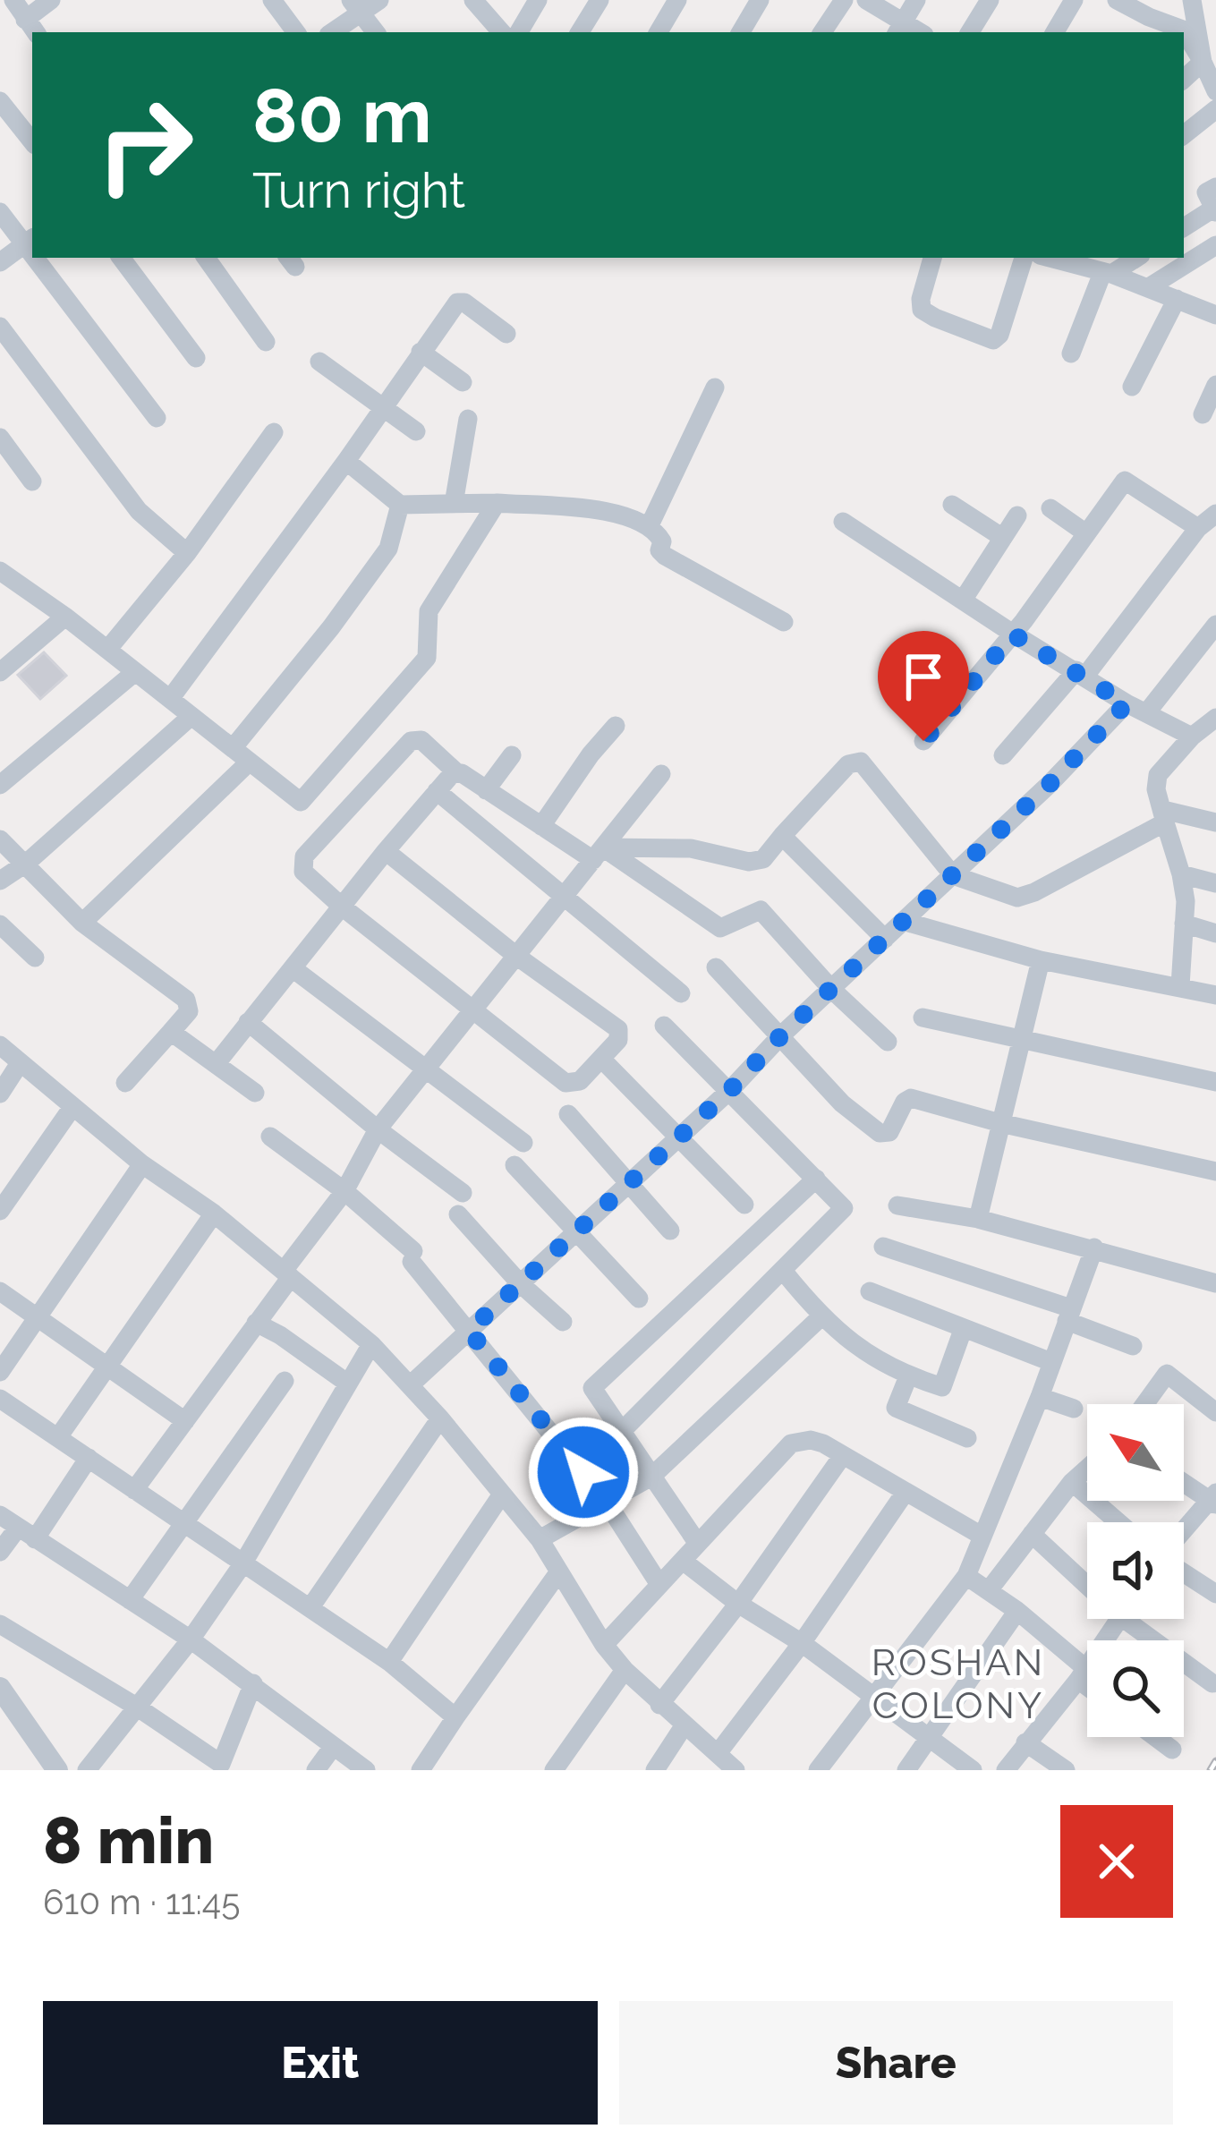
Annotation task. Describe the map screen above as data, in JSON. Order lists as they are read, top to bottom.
{
  "districts": ["ROSHAN COLONY"],
  "north": "top left",
  "page": {
    "turn": ["80 m", "Turn right"],
    "heading": ["8 min", "610 m · 11:45"],
    "buttons": ["Exit", "Share"]
  }
}
